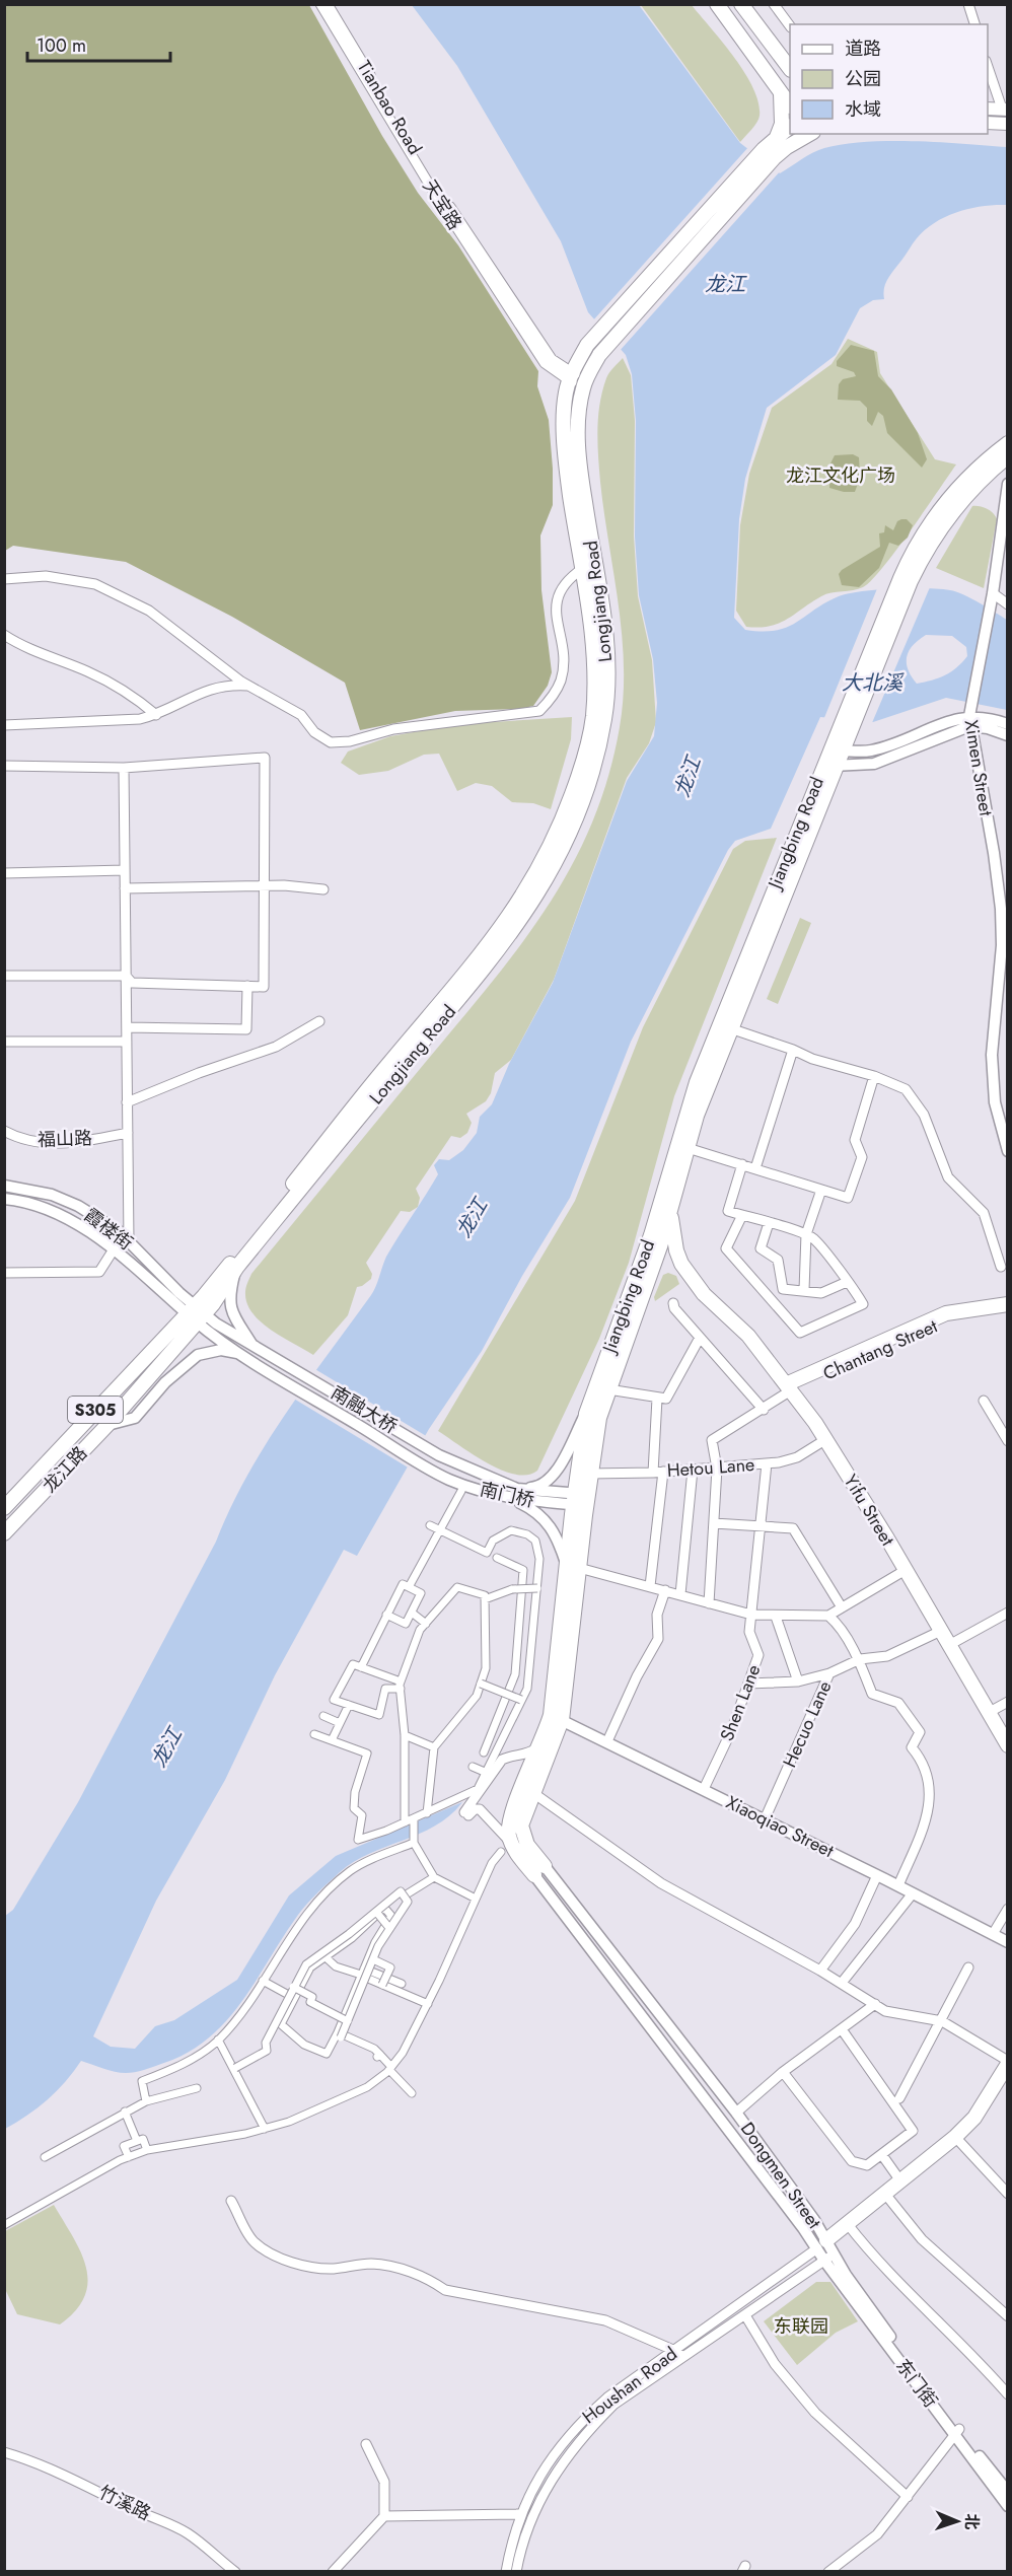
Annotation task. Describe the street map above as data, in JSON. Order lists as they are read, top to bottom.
{
  "streets": {
    "main road": [
      "Longjiang Road",
      "Jiangbing Road",
      "Chantang Street",
      "S305",
      "龙江路",
      "Yifu Street"
    ],
    "street": [
      "Tianbao Road",
      "天宝路",
      "Ximen Street",
      "福山路",
      "霞楼街",
      "南融大桥",
      "Hetou Lane",
      "南门桥",
      "Shen Lane",
      "Hecuo Lane",
      "Xiaoqiao Street",
      "Dongmen Street",
      "东门街",
      "Houshan Road",
      "竹溪路"
    ]
  },
  "crossings": [
    ["Tianbao Road", "天宝路"],
    ["Tianbao Road", "Longjiang Road"],
    ["天宝路", "Longjiang Road"],
    ["Longjiang Road", "霞楼街"],
    ["Longjiang Road", "龙江路"],
    ["Jiangbing Road", "Hetou Lane"],
    ["Jiangbing Road", "南门桥"],
    ["Jiangbing Road", "Yifu Street"],
    ["Jiangbing Road", "Xiaoqiao Street"],
    ["Jiangbing Road", "Dongmen Street"],
    ["霞楼街", "龙江路"],
    ["Chantang Street", "Yifu Street"],
    ["南融大桥", "南门桥"],
    ["Hetou Lane", "Yifu Street"],
    ["Hetou Lane", "Shen Lane"],
    ["Yifu Street", "Hecuo Lane"],
    ["Shen Lane", "Xiaoqiao Street"],
    ["Hecuo Lane", "Xiaoqiao Street"],
    ["Dongmen Street", "东门街"],
    ["Dongmen Street", "Houshan Road"],
    ["东门街", "Houshan Road"]
  ],
  "water": ["龙江", "大北溪"],
  "parks": ["龙江文化广场", "东联园"],
  "legend": ["道路", "公园", "水域"],
  "scale_bar": "100 m",
  "north": "right"
}
